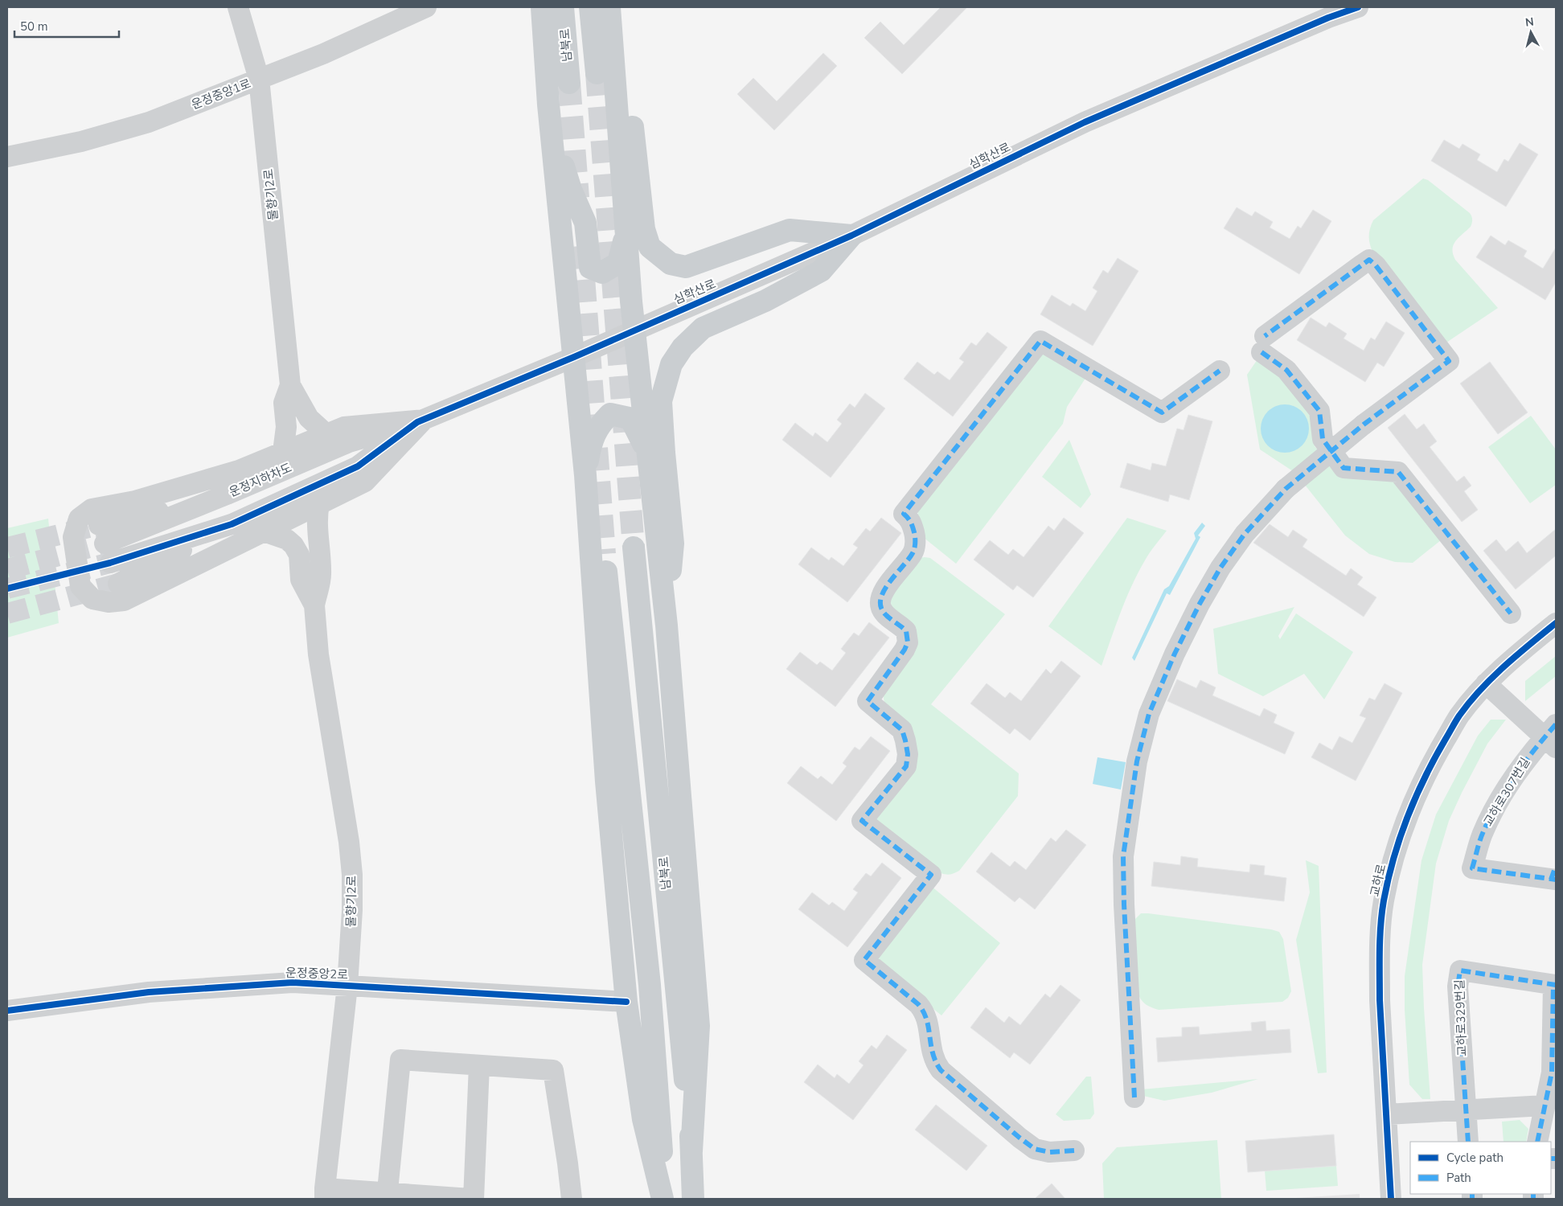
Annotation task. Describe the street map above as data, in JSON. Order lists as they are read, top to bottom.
{
  "streets": {
    "main road": ["남북로"],
    "street": [
      "운정중앙1로",
      "심학산로",
      "물향기2로",
      "운정지하차도",
      "교하로307번길",
      "교하로",
      "운정중앙2로",
      "교하로329번길"
    ]
  },
  "crossings": [
    ["운정중앙1로", "물향기2로"],
    ["심학산로", "운정지하차도"],
    ["물향기2로", "운정중앙2로"],
    ["교하로307번길", "교하로"]
  ],
  "legend": ["Cycle path", "Path"],
  "scale_bar": "50 m",
  "north": "top"
}
